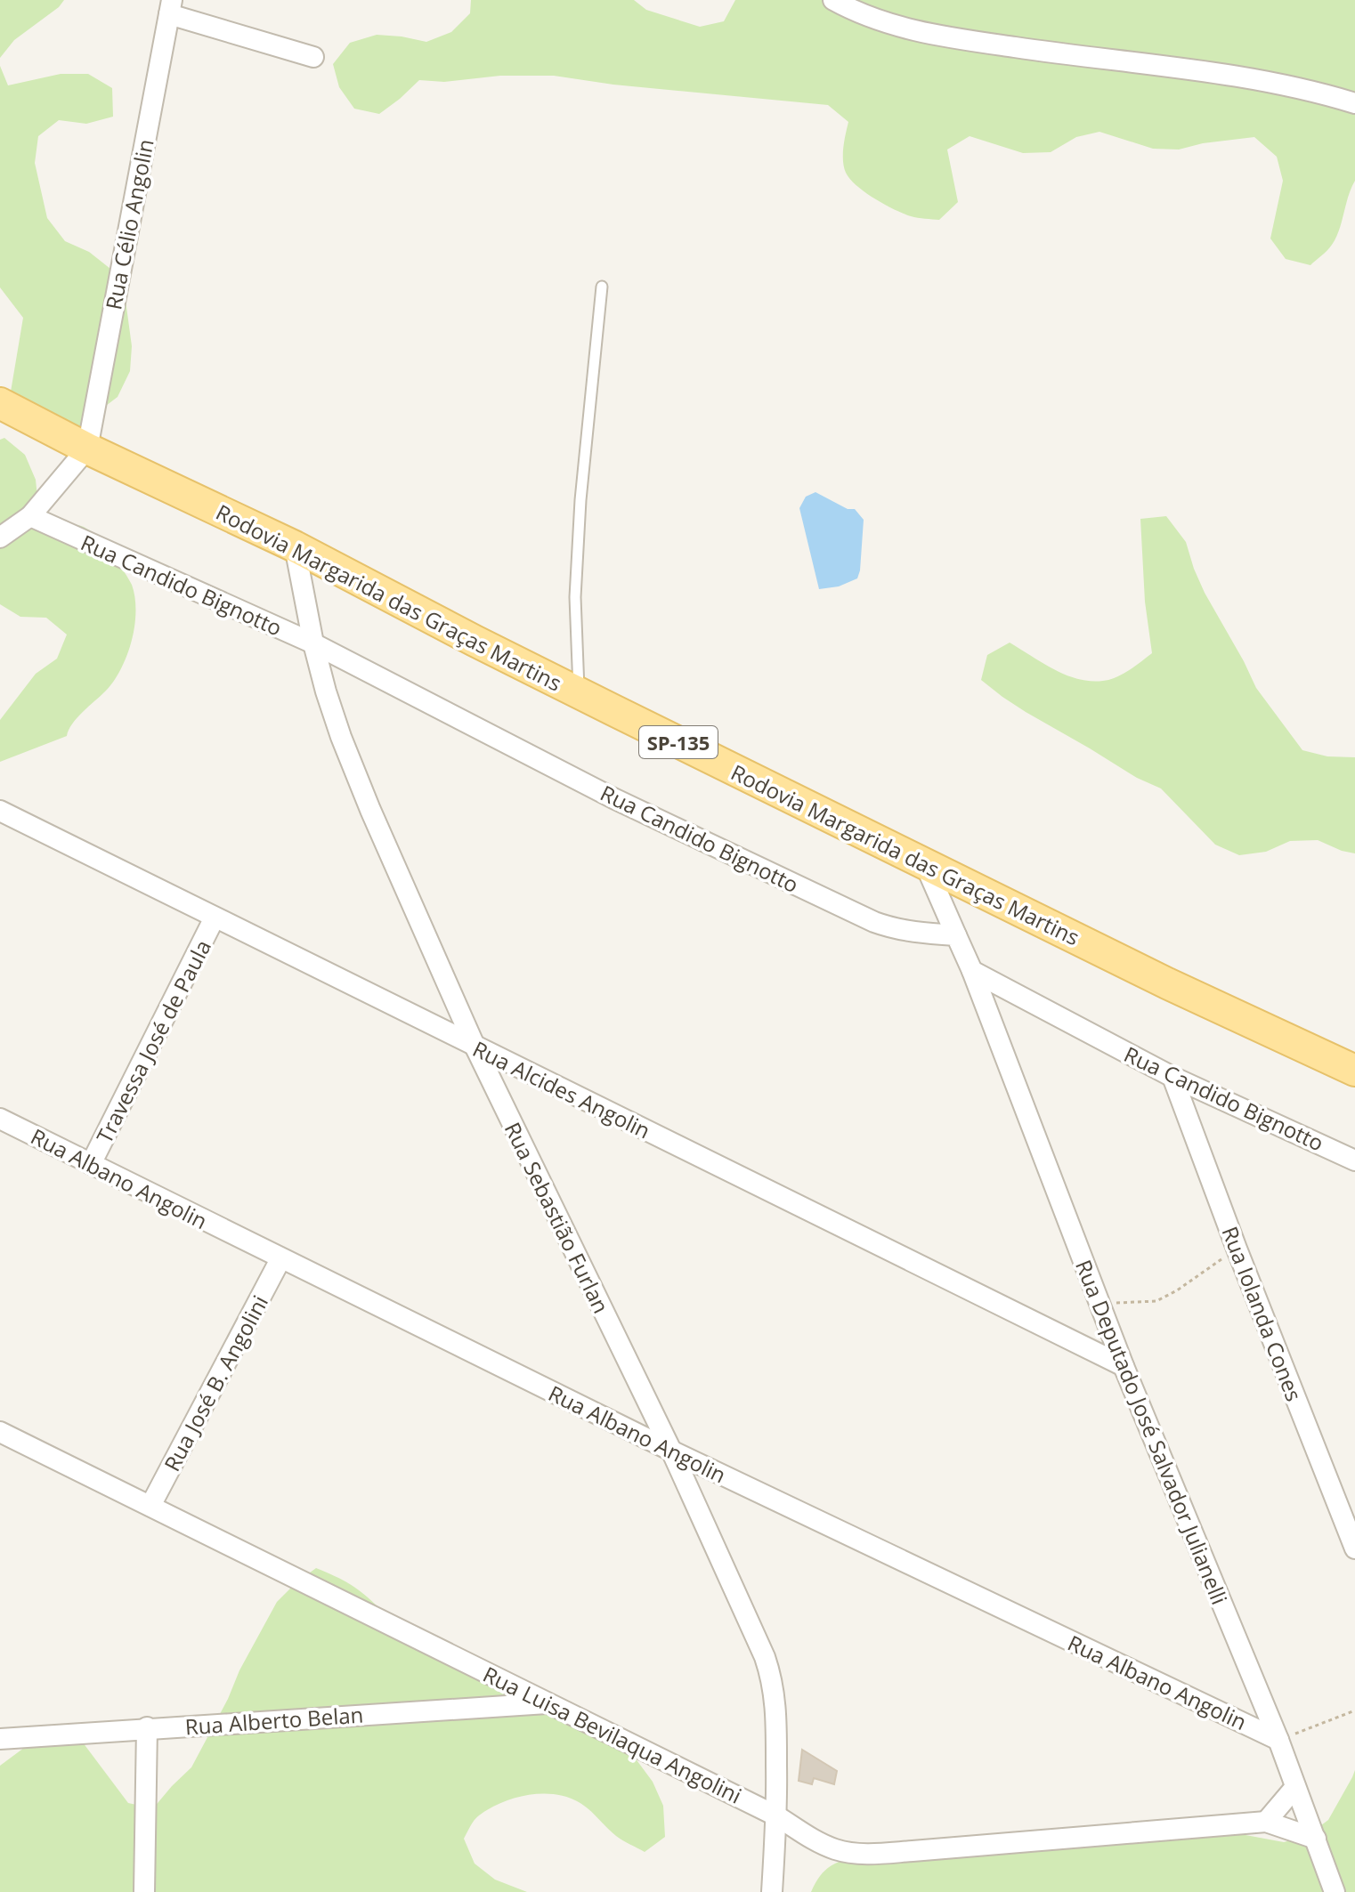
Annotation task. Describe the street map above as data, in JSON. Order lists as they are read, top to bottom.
{
  "streets": {
    "main road": ["Rodovia Margarida das Graças Martins", "SP-135"],
    "street": [
      "Rua Célio Angolin",
      "Rua Candido Bignotto",
      "Travessa José de Paula",
      "Rua Alcides Angolin",
      "Rua Albano Angolin",
      "Rua Sebastião Furlan",
      "Rua Iolanda Cones",
      "Rua José B. Angolini",
      "Rua Deputado José Salvador Julianelli",
      "Rua Alberto Belan",
      "Rua Luisa Bevilaqua Angolini"
    ]
  },
  "crossings": [
    ["Rua Célio Angolin", "Rodovia Margarida das Graças Martins"],
    ["Rua Candido Bignotto", "Rua Sebastião Furlan"],
    ["Rua Candido Bignotto", "Rua Iolanda Cones"],
    ["Rua Candido Bignotto", "Rua Deputado José Salvador Julianelli"],
    ["Rodovia Margarida das Graças Martins", "Rua Sebastião Furlan"],
    ["Travessa José de Paula", "Rua Alcides Angolin"],
    ["Travessa José de Paula", "Rua Albano Angolin"],
    ["Rua Alcides Angolin", "Rua Sebastião Furlan"],
    ["Rua Alcides Angolin", "Rua Deputado José Salvador Julianelli"],
    ["Rua Albano Angolin", "Rua Sebastião Furlan"],
    ["Rua Albano Angolin", "Rua José B. Angolini"],
    ["Rua Albano Angolin", "Rua Deputado José Salvador Julianelli"],
    ["Rua Sebastião Furlan", "Rua Luisa Bevilaqua Angolini"],
    ["Rua José B. Angolini", "Rua Luisa Bevilaqua Angolini"],
    ["Rua Deputado José Salvador Julianelli", "Rua Luisa Bevilaqua Angolini"],
    ["Rua Alberto Belan", "Rua Luisa Bevilaqua Angolini"]
  ]
}
